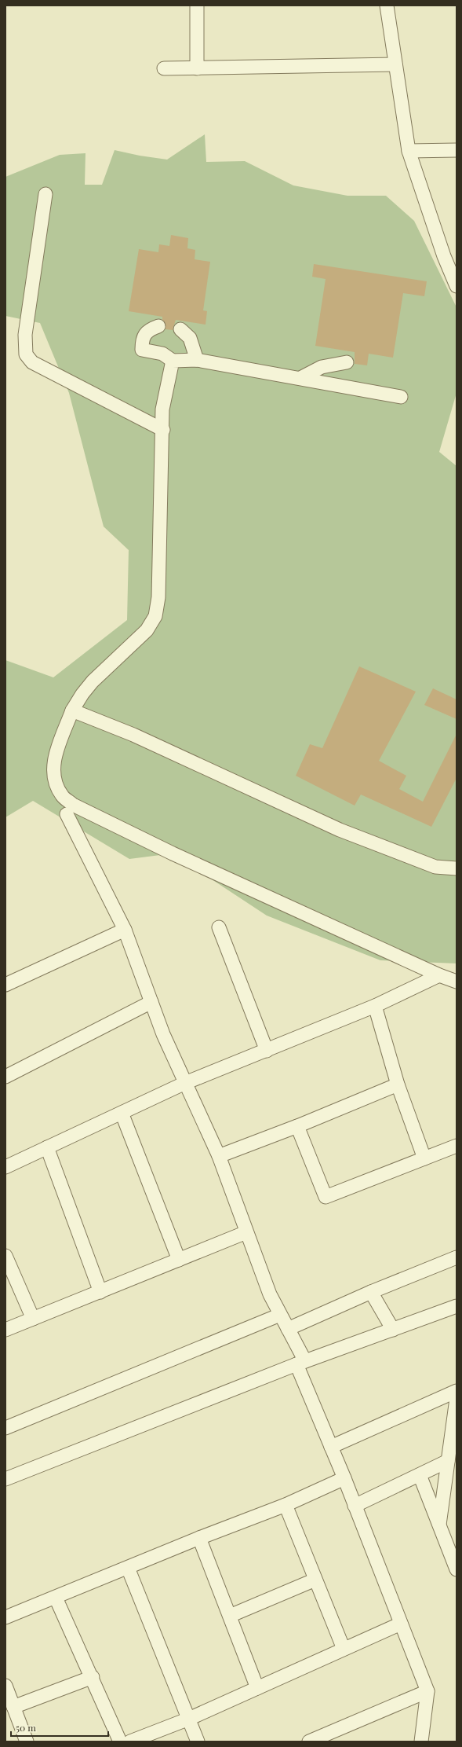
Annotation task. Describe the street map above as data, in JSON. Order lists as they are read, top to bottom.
{
  "scale_bar": "50 m"
}
